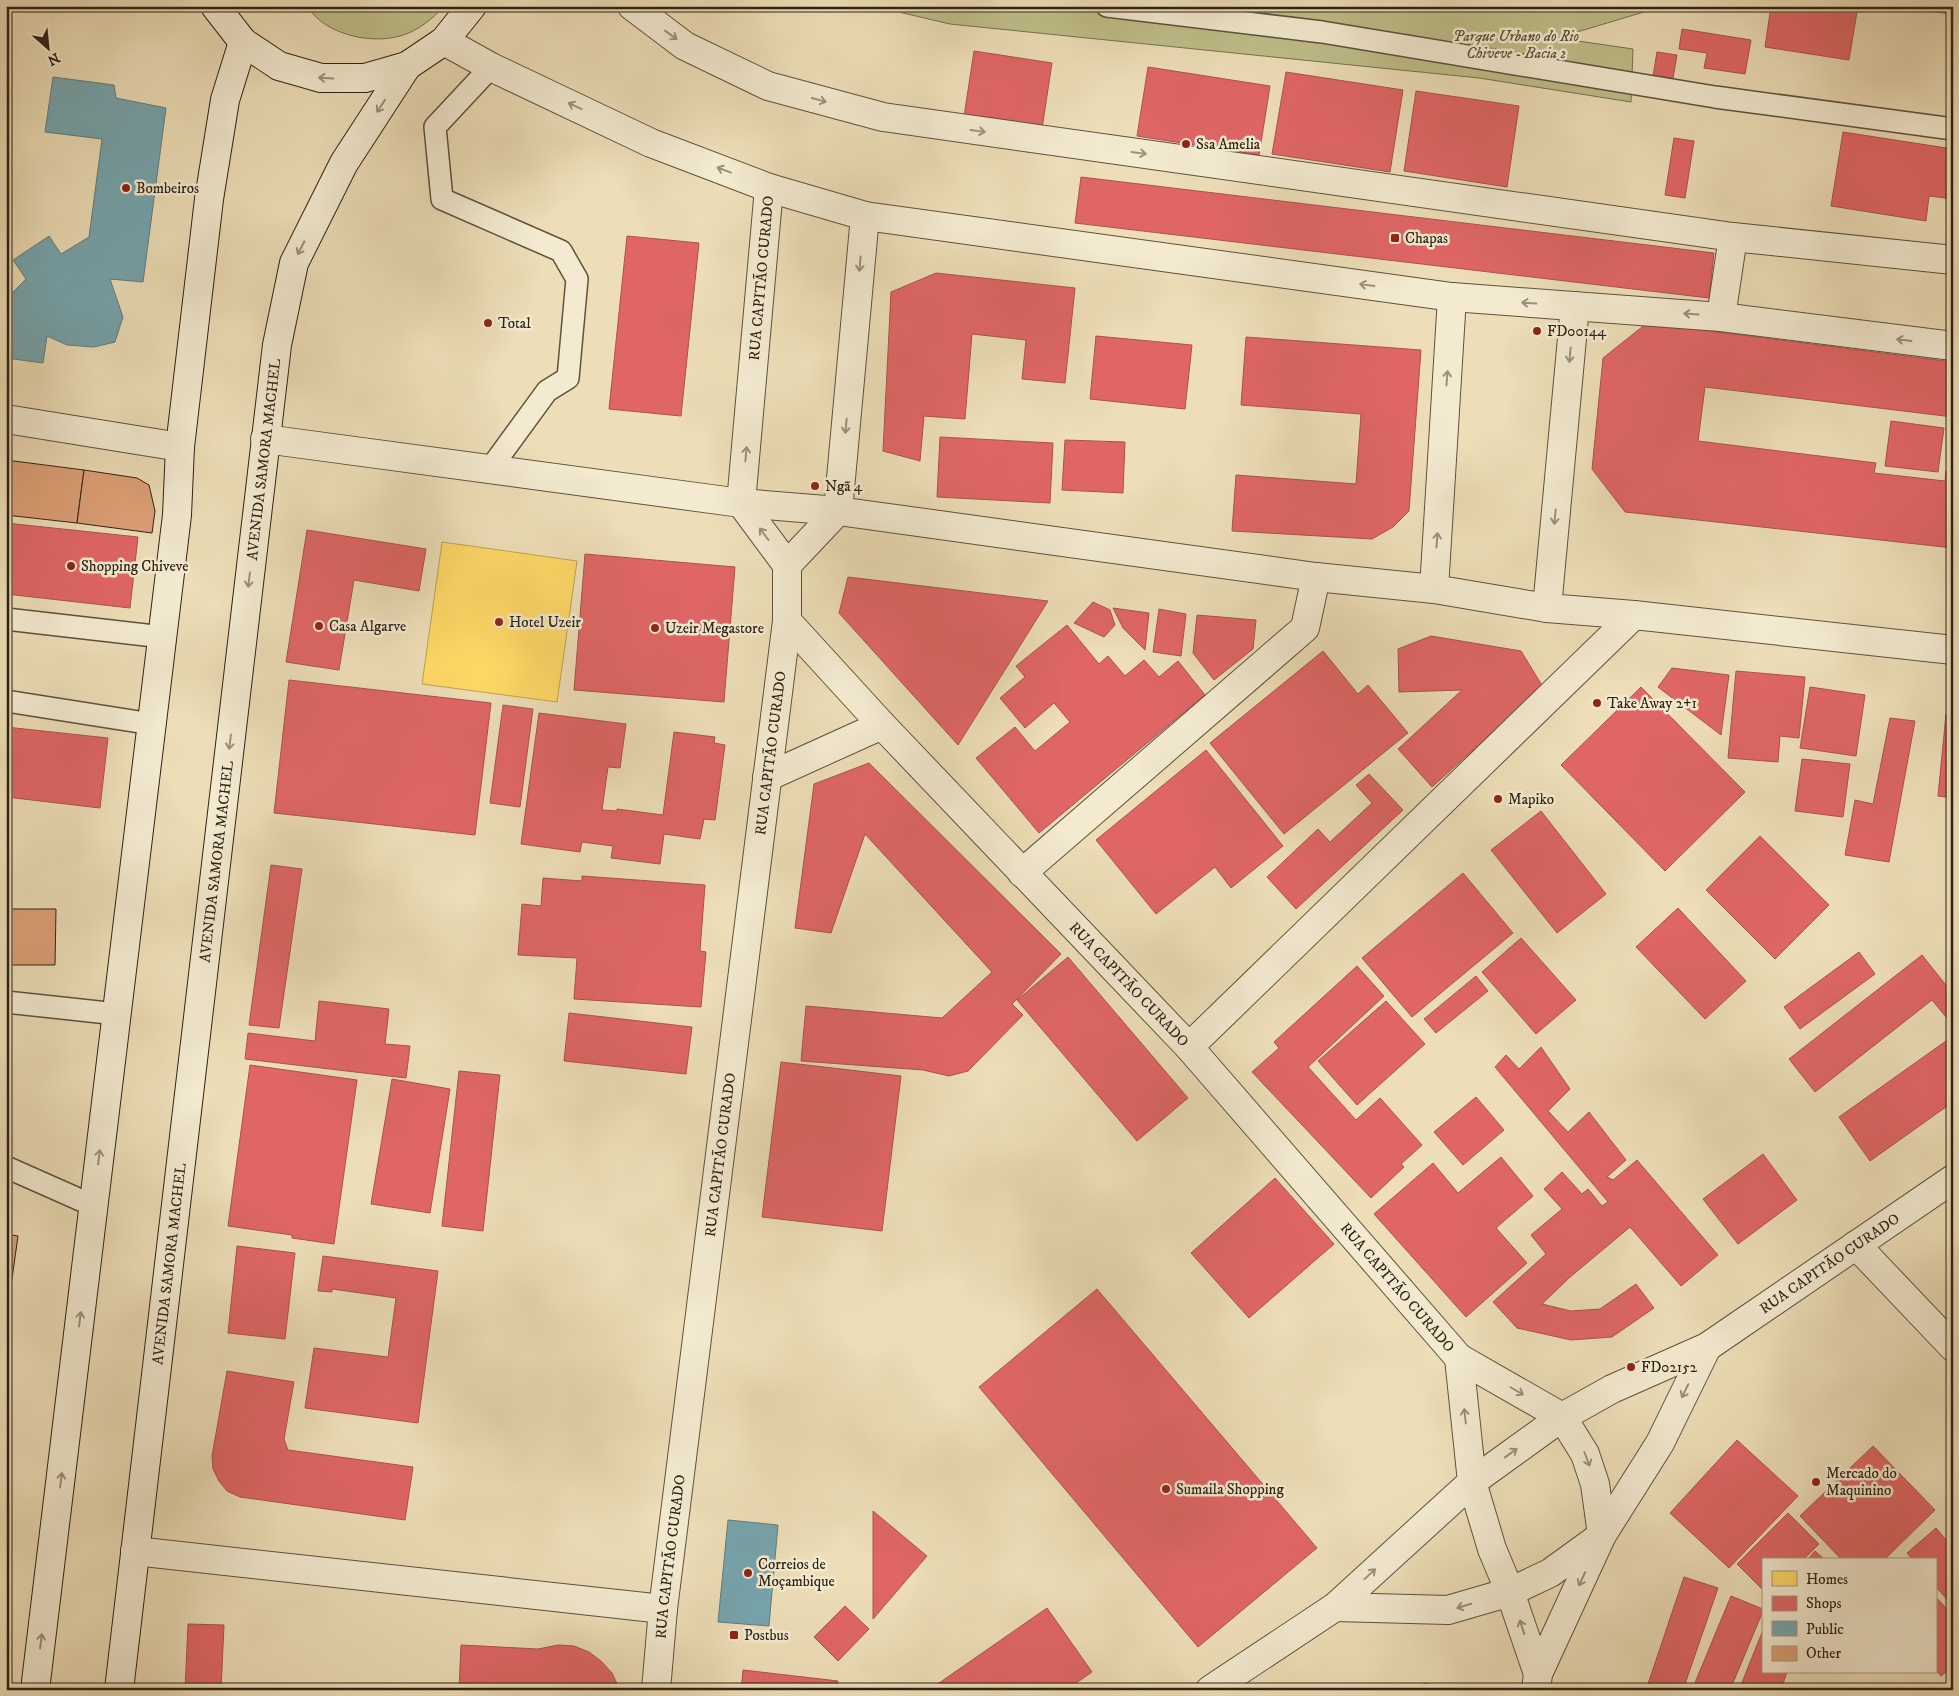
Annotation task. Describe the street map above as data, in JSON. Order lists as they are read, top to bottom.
{
  "streets": {
    "street": ["RUA CAPITÃO CURADO", "AVENIDA SAMORA MACHEL"]
  },
  "parks": ["Parque Urbano do Rio Chiveve - Bacia 2"],
  "places": {
    "other": [
      "Ssa Amelia",
      "Bombeiros",
      "Total",
      "FD00144",
      "Ngã 4",
      "Shopping Chiveve",
      "Hotel Uzeir",
      "Casa Algarve",
      "Uzeir Megastore",
      "Take Away 2+1",
      "Mapiko",
      "FD02152",
      "Mercado do Maquinino",
      "Sumaila Shopping",
      "Correios de Moçambique"
    ],
    "transit": ["Chapas", "Postbus"]
  },
  "legend": [
    "Homes",
    "Shops",
    "Public",
    "Other"
  ],
  "north": "bottom right"
}
